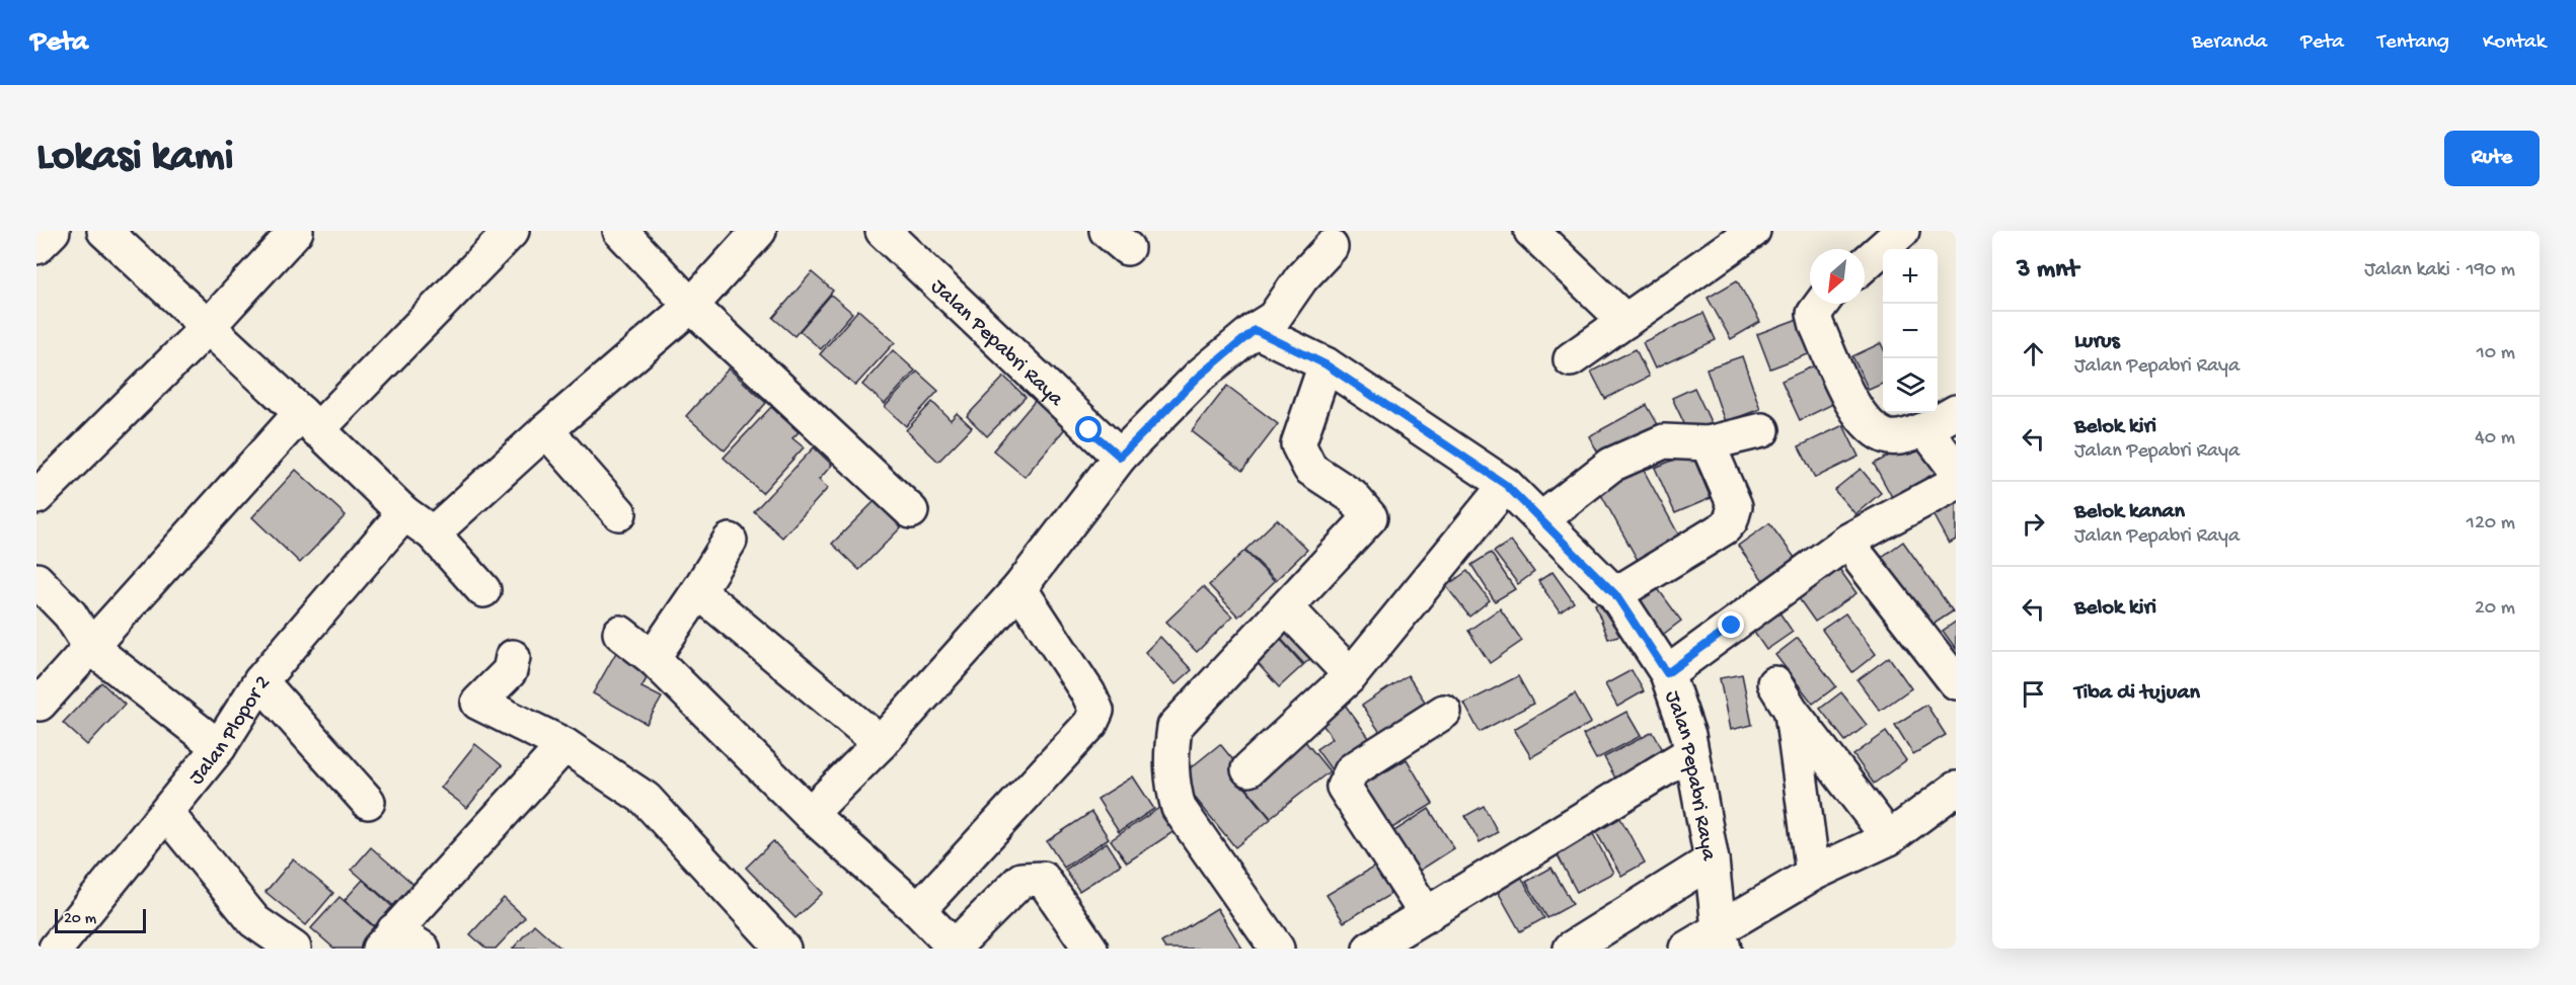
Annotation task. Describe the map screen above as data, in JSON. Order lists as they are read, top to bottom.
{
  "streets": {
    "street": ["Jalan Pepabri Raya", "Jalan Plopor 2"]
  },
  "scale_bar": "20 m",
  "north": "bottom left",
  "page": {
    "header": "Peta",
    "nav": [
      "Beranda",
      "Peta",
      "Tentang",
      "Kontak"
    ],
    "buttons": "Rute",
    "title": "Lokasi kami",
    "heading": ["3 mnt", "Jalan kaki · 190 m"],
    "map_buttons": ["+", "−"],
    "list": [
      ["Lurus", "Jalan Pepabri Raya", "10 m"],
      ["Belok kiri", "Jalan Pepabri Raya", "40 m"],
      ["Belok kanan", "Jalan Pepabri Raya", "120 m"],
      ["Belok kiri", "20 m"],
      "Tiba di tujuan"
    ],
    "scale": "20 m"
  }
}
